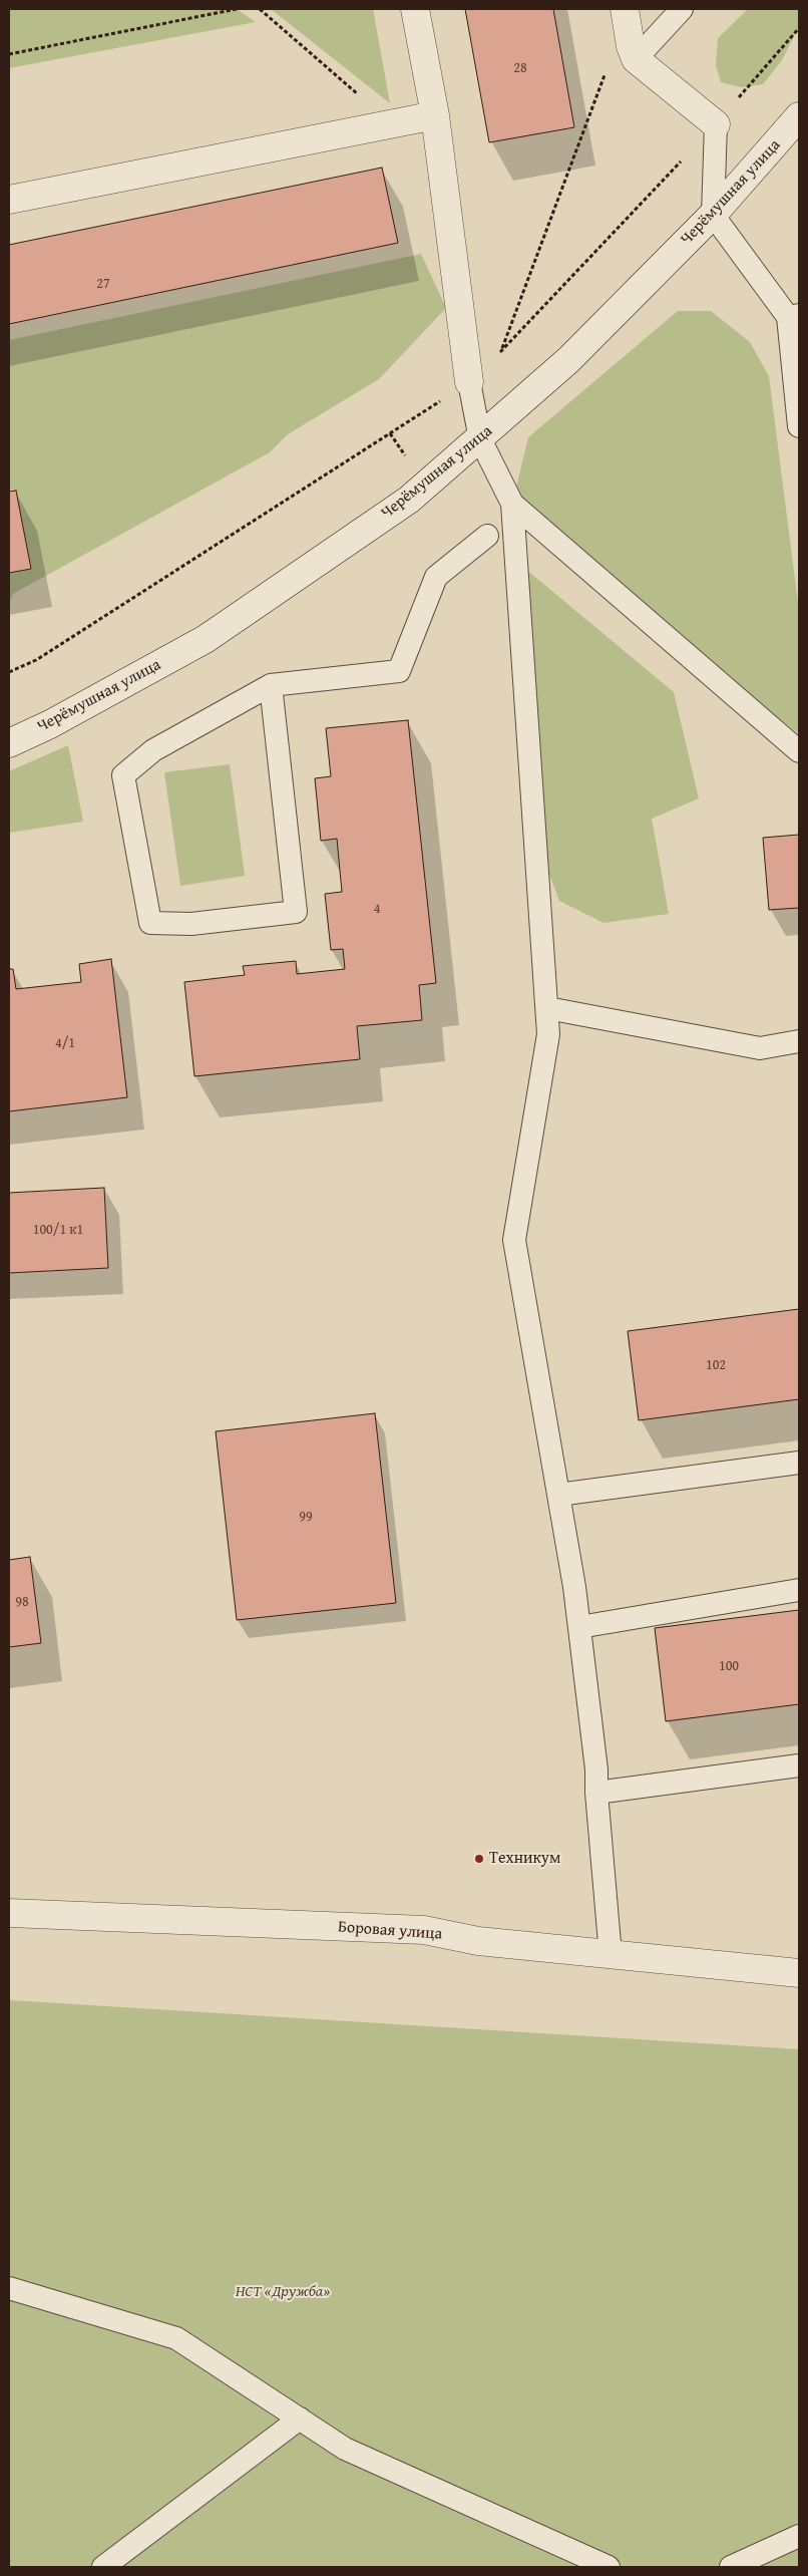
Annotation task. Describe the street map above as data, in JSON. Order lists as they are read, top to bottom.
{
  "streets": {
    "street": ["Черёмушная улица", "Боровая улица"]
  },
  "parks": ["НСТ «Дружба»"],
  "places": ["Техникум"],
  "house_numbers": [
    "28",
    "27",
    "4",
    "4/1",
    "100/1 к1",
    "102",
    "99",
    "98",
    "100"
  ]
}
